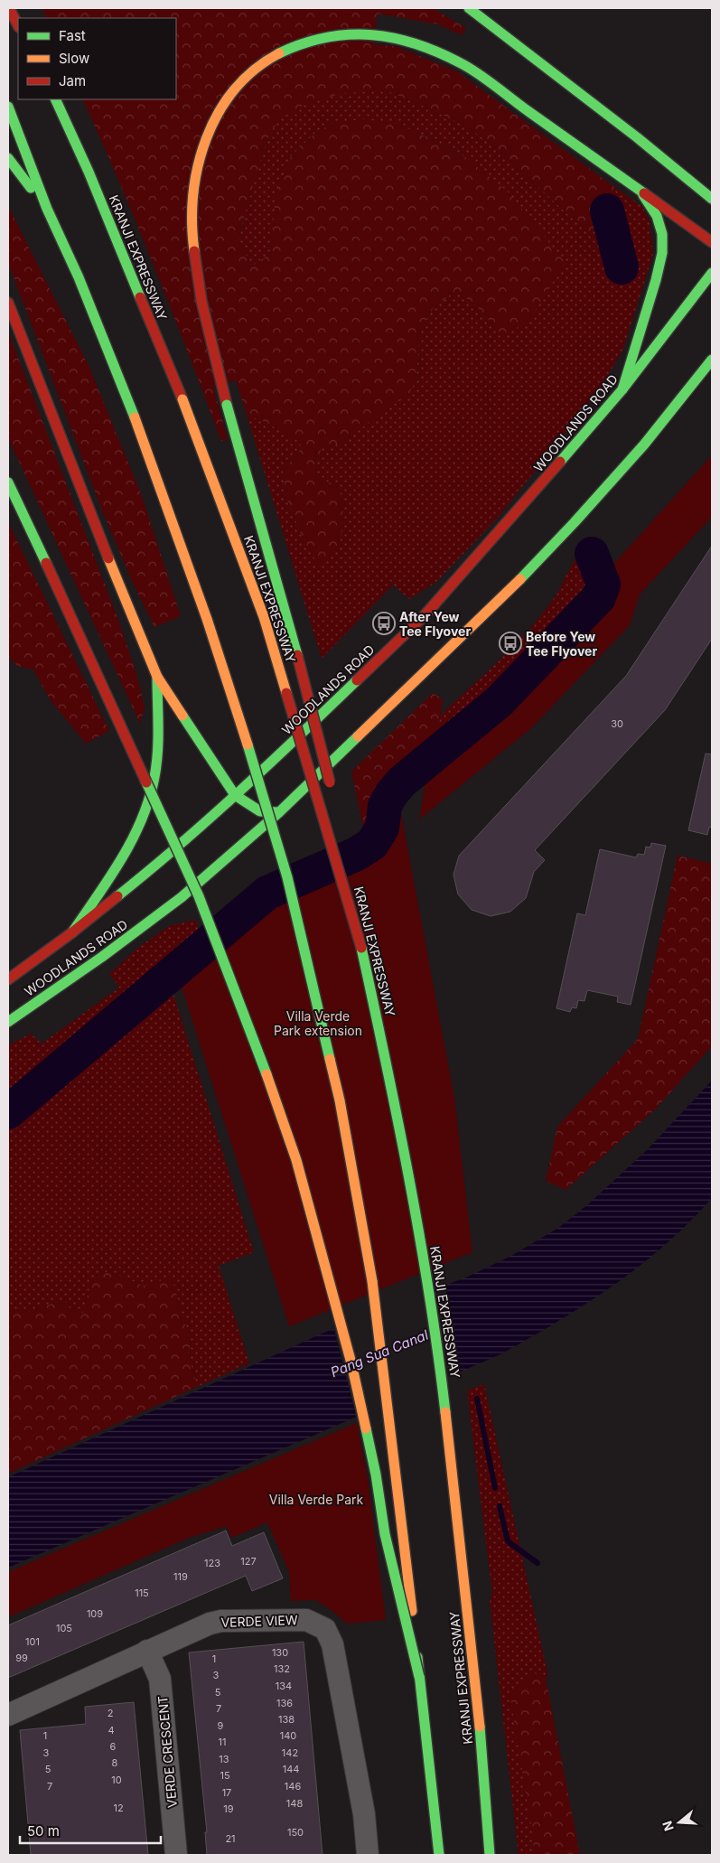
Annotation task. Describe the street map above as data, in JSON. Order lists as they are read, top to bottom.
{
  "streets": {
    "main road": ["KRANJI EXPRESSWAY", "WOODLANDS ROAD"],
    "street": ["VERDE VIEW", "VERDE CRESCENT"]
  },
  "crossings": [
    ["VERDE VIEW", "VERDE CRESCENT"]
  ],
  "water": ["Pang Sua Canal"],
  "parks": ["Villa Verde Park extension", "Villa Verde Park"],
  "places": {
    "bus stop": ["After Yew Tee Flyover", "Before Yew Tee Flyover"]
  },
  "house_numbers": [
    "30",
    "127",
    "123",
    "119",
    "115",
    "109",
    "105",
    "101",
    "130",
    "99",
    "1",
    "132",
    "3",
    "134",
    "5",
    "136",
    "7",
    "2",
    "138",
    "9",
    "4",
    "1",
    "140",
    "11",
    "6",
    "3",
    "142",
    "13",
    "8",
    "5",
    "144",
    "15",
    "10",
    "7",
    "146",
    "17",
    "148",
    "12",
    "19",
    "150",
    "21"
  ],
  "legend": ["Fast", "Slow", "Jam"],
  "scale_bar": "50 m",
  "north": "left"
}
